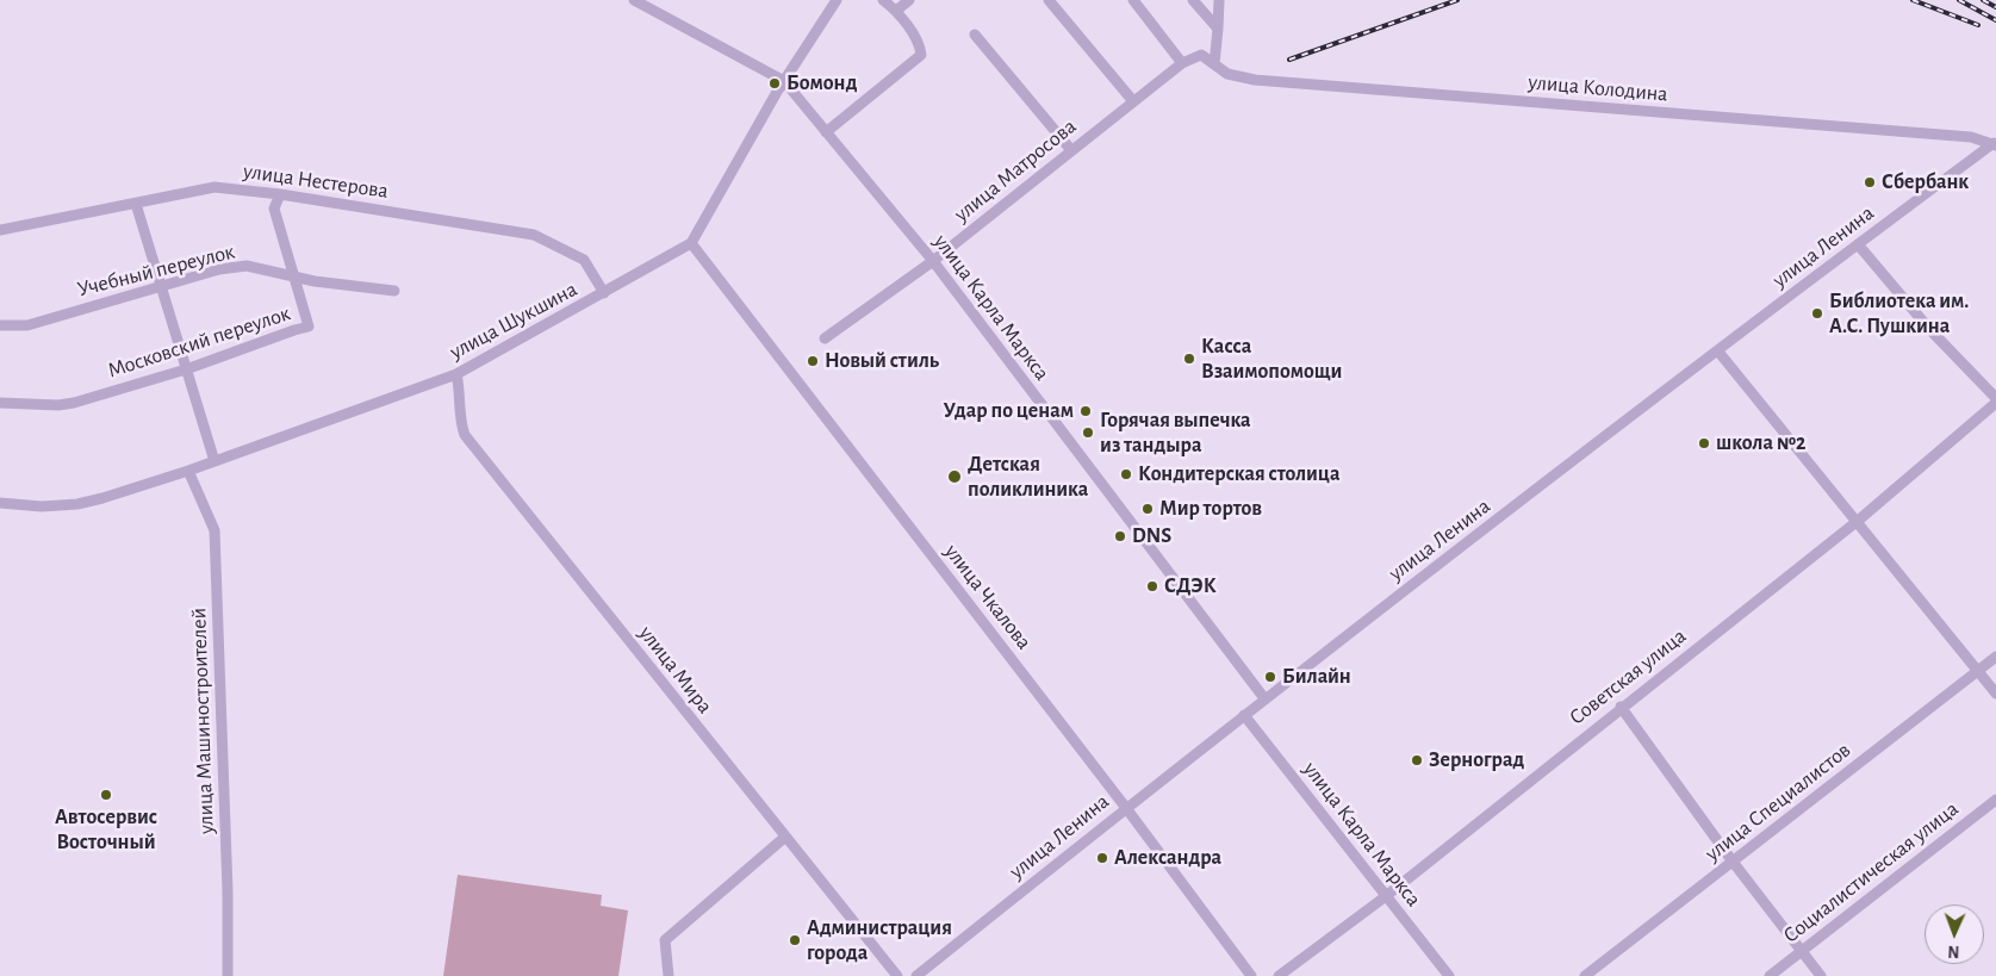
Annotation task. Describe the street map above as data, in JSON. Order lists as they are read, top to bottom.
{
  "streets": {
    "street": [
      "улица Колодина",
      "улица Матросова",
      "улица Нестерова",
      "улица Ленина",
      "Учебный переулок",
      "улица Карла Маркса",
      "улица Шукшина",
      "Московский переулок",
      "улица Чкалова",
      "улица Мира",
      "Советская улица",
      "улица Машиностроителей",
      "улица Специалистов",
      "Социалистическая улица"
    ]
  },
  "crossings": [
    ["улица Колодина", "улица Матросова"],
    ["улица Колодина", "улица Ленина"],
    ["улица Матросова", "улица Карла Маркса"],
    ["улица Нестерова", "улица Шукшина"],
    ["улица Нестерова", "Московский переулок"],
    ["улица Ленина", "улица Карла Маркса"],
    ["улица Ленина", "улица Чкалова"],
    ["Учебный переулок", "Московский переулок"],
    ["улица Карла Маркса", "Советская улица"],
    ["улица Шукшина", "улица Чкалова"],
    ["улица Шукшина", "улица Мира"],
    ["улица Шукшина", "улица Машиностроителей"]
  ],
  "places": [
    "Бомонд",
    "Сбербанк",
    "Библиотека им. А.С. Пушкина",
    "Касса Взаимопомощи",
    "Новый стиль",
    "Удар по ценам",
    "Горячая выпечка из тандыра",
    "школа №2",
    "Кондитерская столица",
    "Детская поликлиника",
    "Мир тортов",
    "DNS",
    "СДЭК",
    "Билайн",
    "Зерноград",
    "Автосервис Восточный",
    "Александра",
    "Администрация города"
  ],
  "north": "bottom"
}
